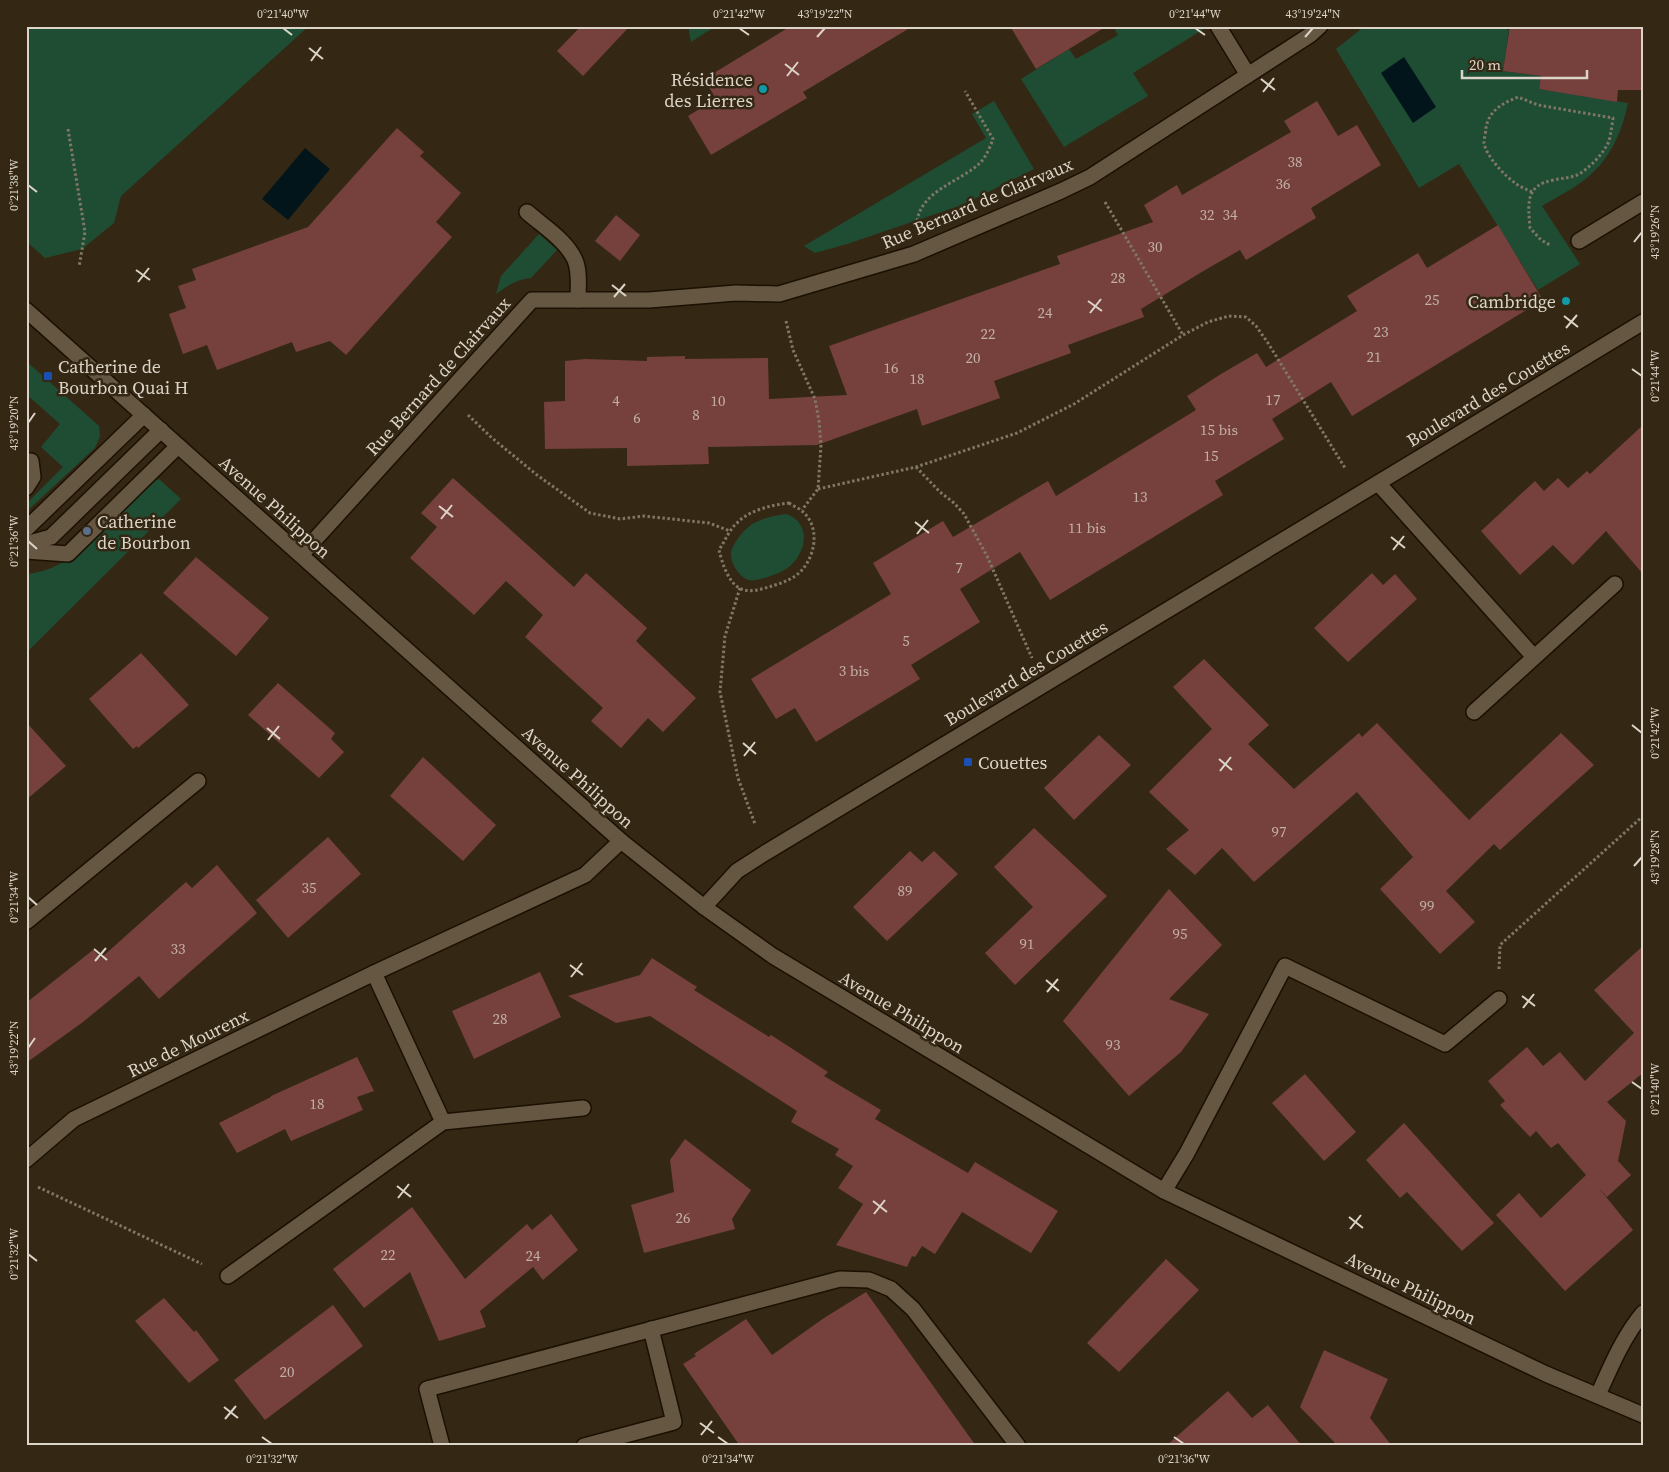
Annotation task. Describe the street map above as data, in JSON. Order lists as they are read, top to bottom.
{
  "streets": {
    "street": [
      "Rue Bernard de Clairvaux",
      "Boulevard des Couettes",
      "Avenue Philippon",
      "Rue de Mourenx"
    ]
  },
  "crossings": [
    ["Rue Bernard de Clairvaux", "Avenue Philippon"],
    ["Boulevard des Couettes", "Avenue Philippon"],
    ["Avenue Philippon", "Rue de Mourenx"]
  ],
  "places": {
    "other": ["Résidence des Lierres", "Cambridge", "Catherine de Bourbon"],
    "transit": ["Catherine de Bourbon Quai H", "Couettes"]
  },
  "house_numbers": [
    "38",
    "36",
    "32",
    "34",
    "30",
    "28",
    "25",
    "24",
    "23",
    "22",
    "21",
    "20",
    "16",
    "18",
    "17",
    "4",
    "10",
    "8",
    "6",
    "15 bis",
    "15",
    "13",
    "11 bis",
    "7",
    "5",
    "3 bis",
    "97",
    "35",
    "89",
    "99",
    "95",
    "91",
    "33",
    "28",
    "93",
    "18",
    "26",
    "22",
    "24",
    "20"
  ],
  "scale_bar": "20 m",
  "coordinates": [
    "0°21'40\"W",
    "0°21'42\"W",
    "43°19'22\"N",
    "0°21'44\"W",
    "43°19'24\"N",
    "0°21'38\"W",
    "43°19'26\"N",
    "43°19'20\"N",
    "0°21'36\"W",
    "43°19'28\"N",
    "0°21'34\"W",
    "0°21'32\"W"
  ]
}
